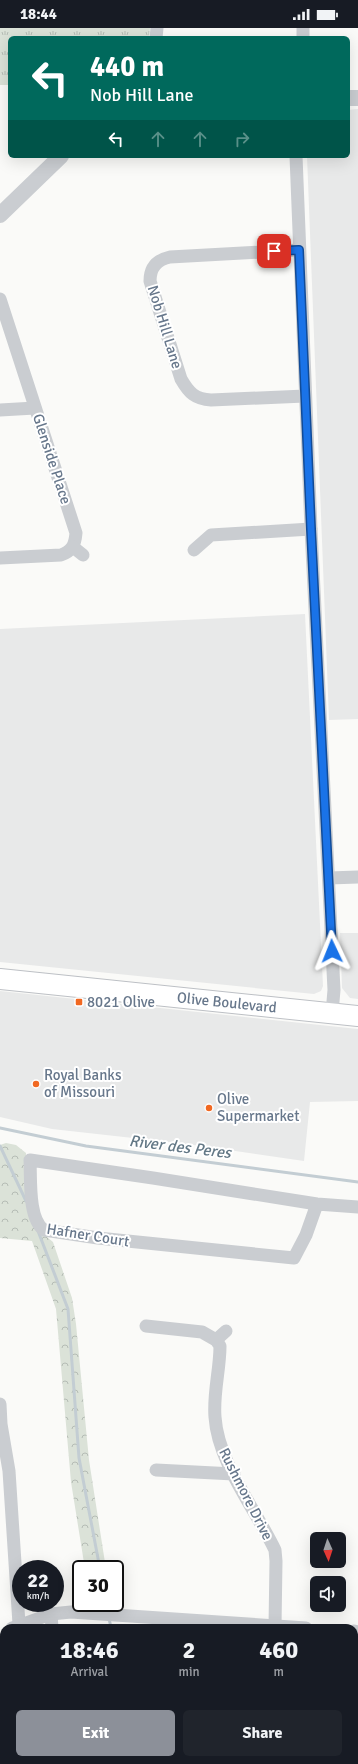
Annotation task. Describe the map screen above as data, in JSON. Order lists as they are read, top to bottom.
{
  "streets": {
    "main road": ["Olive Boulevard"],
    "street": [
      "Nob Hill Lane",
      "Glenside Place",
      "Hafner Court",
      "Rushmore Drive"
    ]
  },
  "water": ["River des Peres"],
  "places": {
    "transit": ["8021 Olive"],
    "other": ["Royal Banks of Missouri", "Olive Supermarket"]
  },
  "north": "bottom",
  "page": {
    "status": "18:44",
    "turn": ["440 m", "Nob Hill Lane"],
    "speed": "22 km/h",
    "limit": "30",
    "eta": [
      "18:46",
      "Arrival",
      "2",
      "min",
      "460",
      "m"
    ],
    "buttons": ["Exit", "Share"]
  }
}
